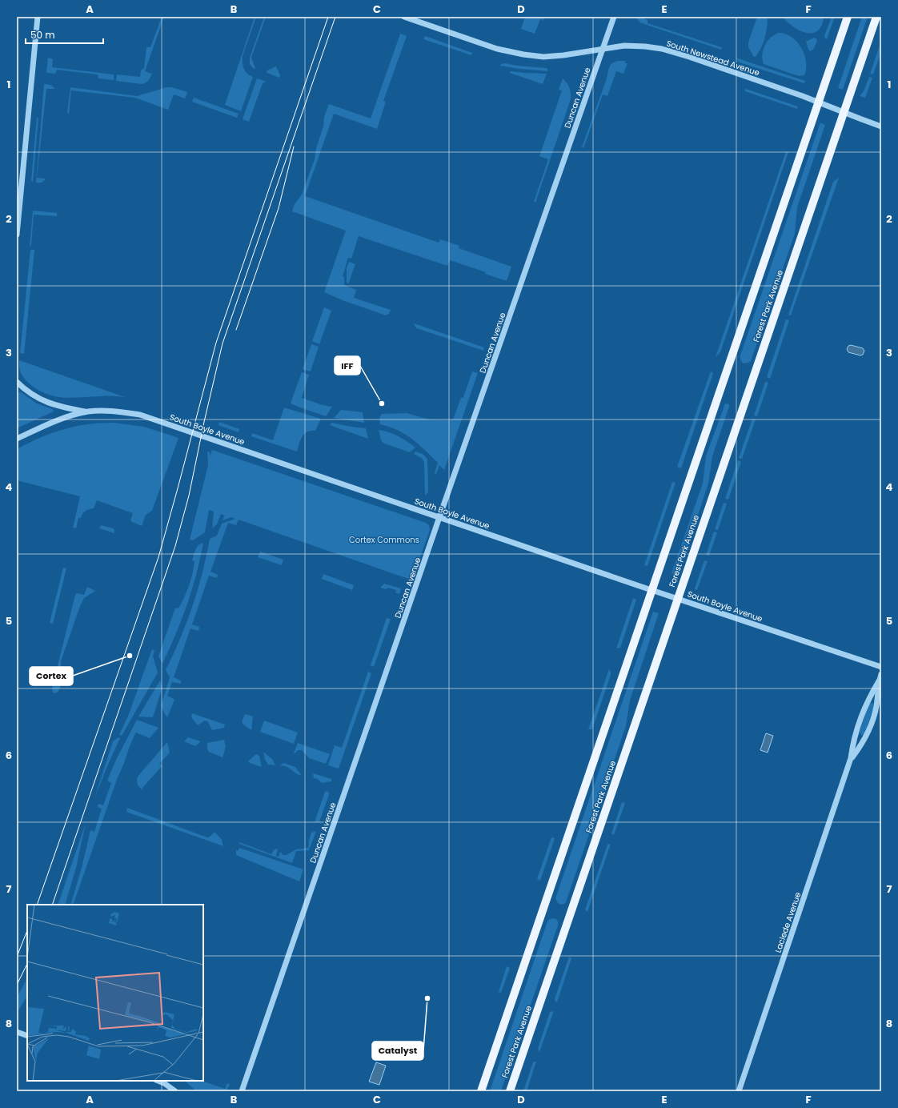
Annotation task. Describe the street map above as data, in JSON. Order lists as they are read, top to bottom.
{
  "streets": {
    "main road": ["Forest Park Avenue"],
    "street": [
      "South Newstead Avenue",
      "Duncan Avenue",
      "South Boyle Avenue",
      "Laclede Avenue"
    ]
  },
  "crossings": [
    ["South Newstead Avenue", "Duncan Avenue"],
    ["South Newstead Avenue", "Forest Park Avenue"],
    ["Duncan Avenue", "South Boyle Avenue"],
    ["Forest Park Avenue", "South Boyle Avenue"]
  ],
  "parks": ["Cortex Commons"],
  "places": ["IFF", "Cortex", "Catalyst"],
  "scale_bar": "50 m",
  "grid": {
    "columns": [
      "A",
      "B",
      "C",
      "D",
      "E",
      "F"
    ],
    "rows": [
      "1",
      "2",
      "3",
      "4",
      "5",
      "6",
      "7",
      "8"
    ]
  }
}
